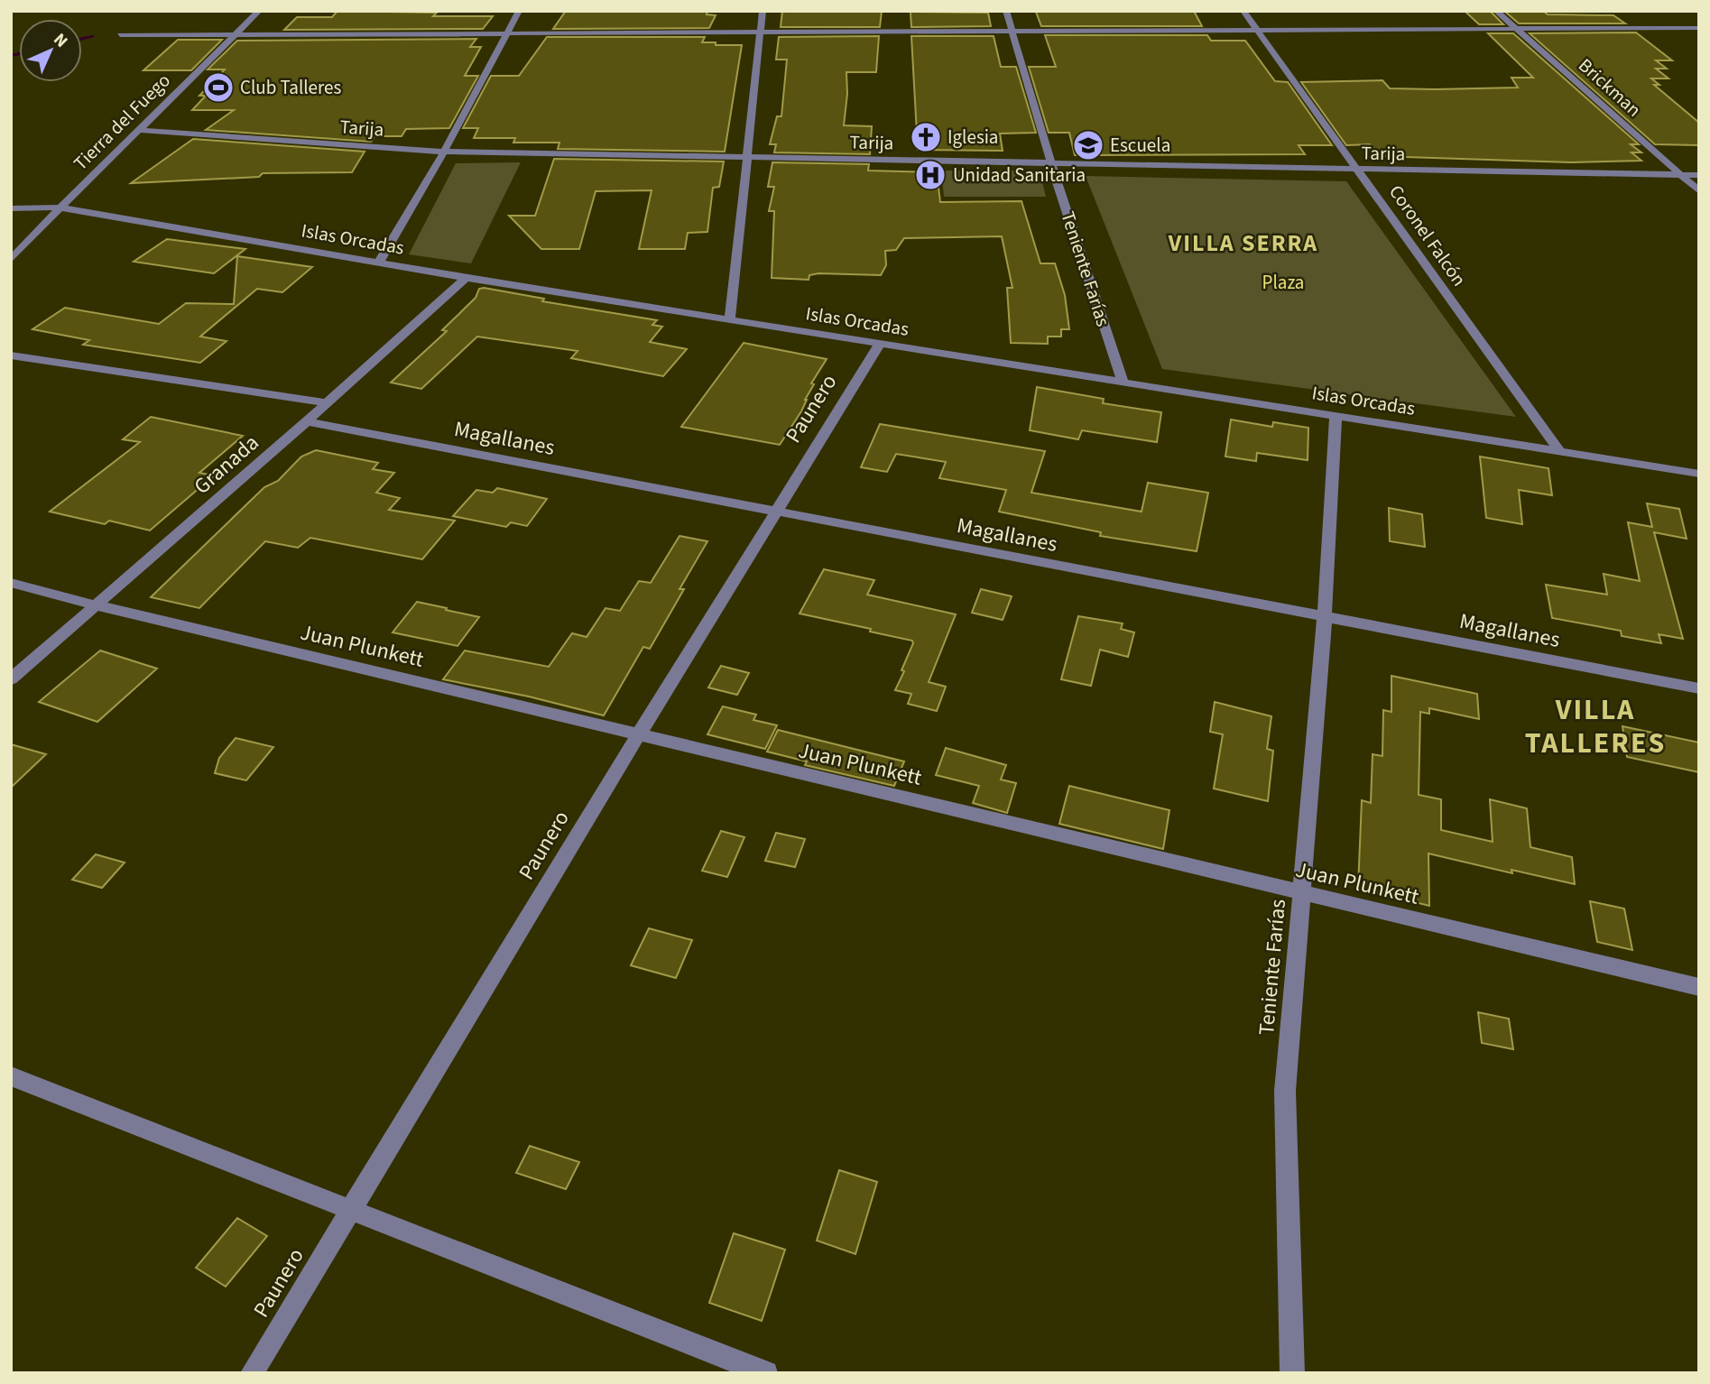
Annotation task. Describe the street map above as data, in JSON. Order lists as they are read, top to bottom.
{
  "streets": {
    "street": [
      "Brickman",
      "Tierra del Fuego",
      "Tarija",
      "Coronel Falcón",
      "Islas Orcadas",
      "Teniente Farías",
      "Paunero",
      "Magallanes",
      "Granada",
      "Juan Plunkett"
    ]
  },
  "crossings": [
    ["Brickman", "Tarija"],
    ["Tierra del Fuego", "Tarija"],
    ["Tierra del Fuego", "Islas Orcadas"],
    ["Tarija", "Coronel Falcón"],
    ["Tarija", "Teniente Farías"],
    ["Coronel Falcón", "Islas Orcadas"],
    ["Islas Orcadas", "Teniente Farías"],
    ["Islas Orcadas", "Paunero"],
    ["Islas Orcadas", "Granada"],
    ["Teniente Farías", "Magallanes"],
    ["Teniente Farías", "Juan Plunkett"],
    ["Paunero", "Magallanes"],
    ["Paunero", "Juan Plunkett"],
    ["Magallanes", "Granada"],
    ["Granada", "Juan Plunkett"]
  ],
  "districts": ["VILLA SERRA", "VILLA TALLERES"],
  "parks": ["Plaza"],
  "places": {
    "sports": ["Club Talleres"],
    "church": ["Iglesia"],
    "school or university": ["Escuela"],
    "hospital": ["Unidad Sanitaria"]
  },
  "north": "top right"
}
